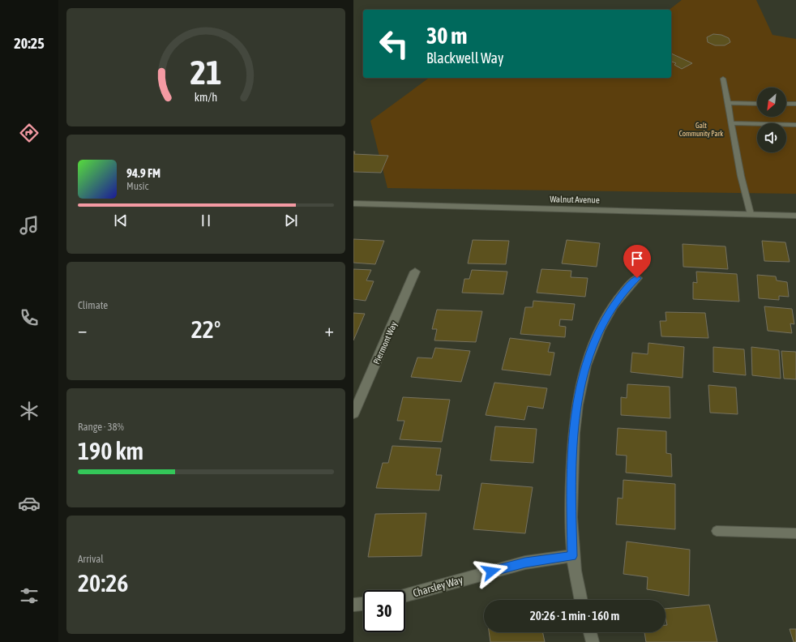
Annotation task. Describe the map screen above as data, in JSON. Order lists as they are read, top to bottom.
{
  "streets": {
    "street": ["Walnut Avenue", "Piermont Way", "Charsley Way"]
  },
  "parks": ["Galt Community Park"],
  "north": "bottom left",
  "page": {
    "tabs": "20:25",
    "turn": ["30 m", "Blackwell Way"],
    "song": ["94.9 FM", "Music"],
    "tile": [
      "Climate",
      ["Range · 38%", "190 km"],
      ["Arrival", "20:26"]
    ],
    "heat": ["−", "22°", "+"],
    "limit": "30",
    "trip": "20:26 · 1 min · 160 m",
    "gauge": ["21", "km/h"]
  }
}
